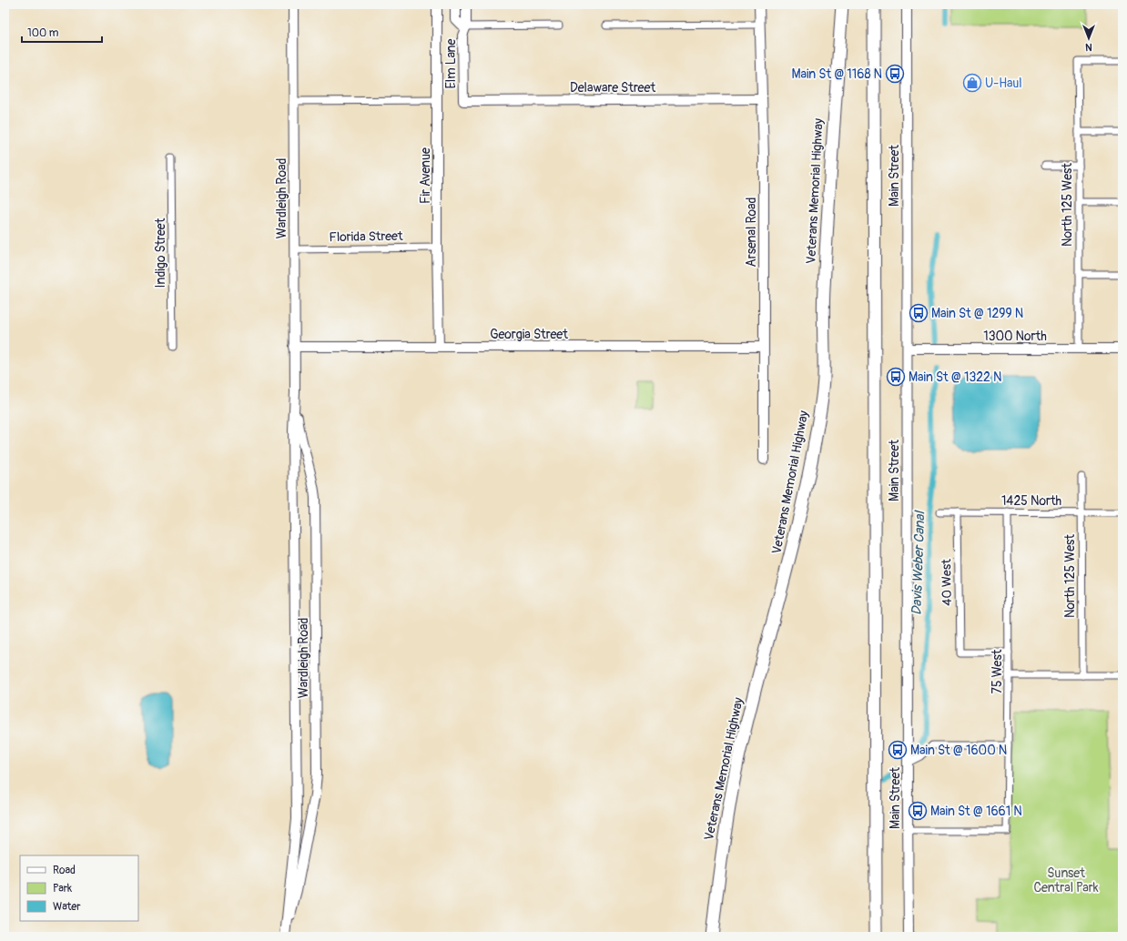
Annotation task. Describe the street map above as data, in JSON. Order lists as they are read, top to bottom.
{
  "streets": {
    "highway": ["Veterans Memorial Highway"],
    "main road": [
      "Elm Lane",
      "Delaware Street",
      "Fir Avenue",
      "Main Street",
      "Wardleigh Road",
      "Arsenal Road",
      "Georgia Street",
      "1300 North"
    ],
    "street": [
      "North 125 West",
      "Florida Street",
      "Indigo Street",
      "1425 North",
      "40 West",
      "75 West"
    ]
  },
  "crossings": [
    ["Elm Lane", "Delaware Street"],
    ["Delaware Street", "Arsenal Road"],
    ["Fir Avenue", "Florida Street"],
    ["Fir Avenue", "Georgia Street"],
    ["Main Street", "1300 North"],
    ["Main Street", "75 West"],
    ["Wardleigh Road", "Florida Street"],
    ["Wardleigh Road", "Georgia Street"],
    ["North 125 West", "1300 North"],
    ["North 125 West", "1425 North"],
    ["Arsenal Road", "Georgia Street"],
    ["1425 North", "40 West"],
    ["1425 North", "75 West"],
    ["40 West", "75 West"]
  ],
  "water": ["Davis Weber Canal"],
  "parks": ["Sunset Central Park"],
  "places": {
    "bus stop": [
      "Main St @ 1168 N",
      "Main St @ 1299 N",
      "Main St @ 1322 N",
      "Main St @ 1600 N",
      "Main St @ 1661 N"
    ],
    "shop": ["U-Haul"]
  },
  "legend": ["Road", "Park", "Water"],
  "scale_bar": "100 m",
  "north": "bottom"
}
